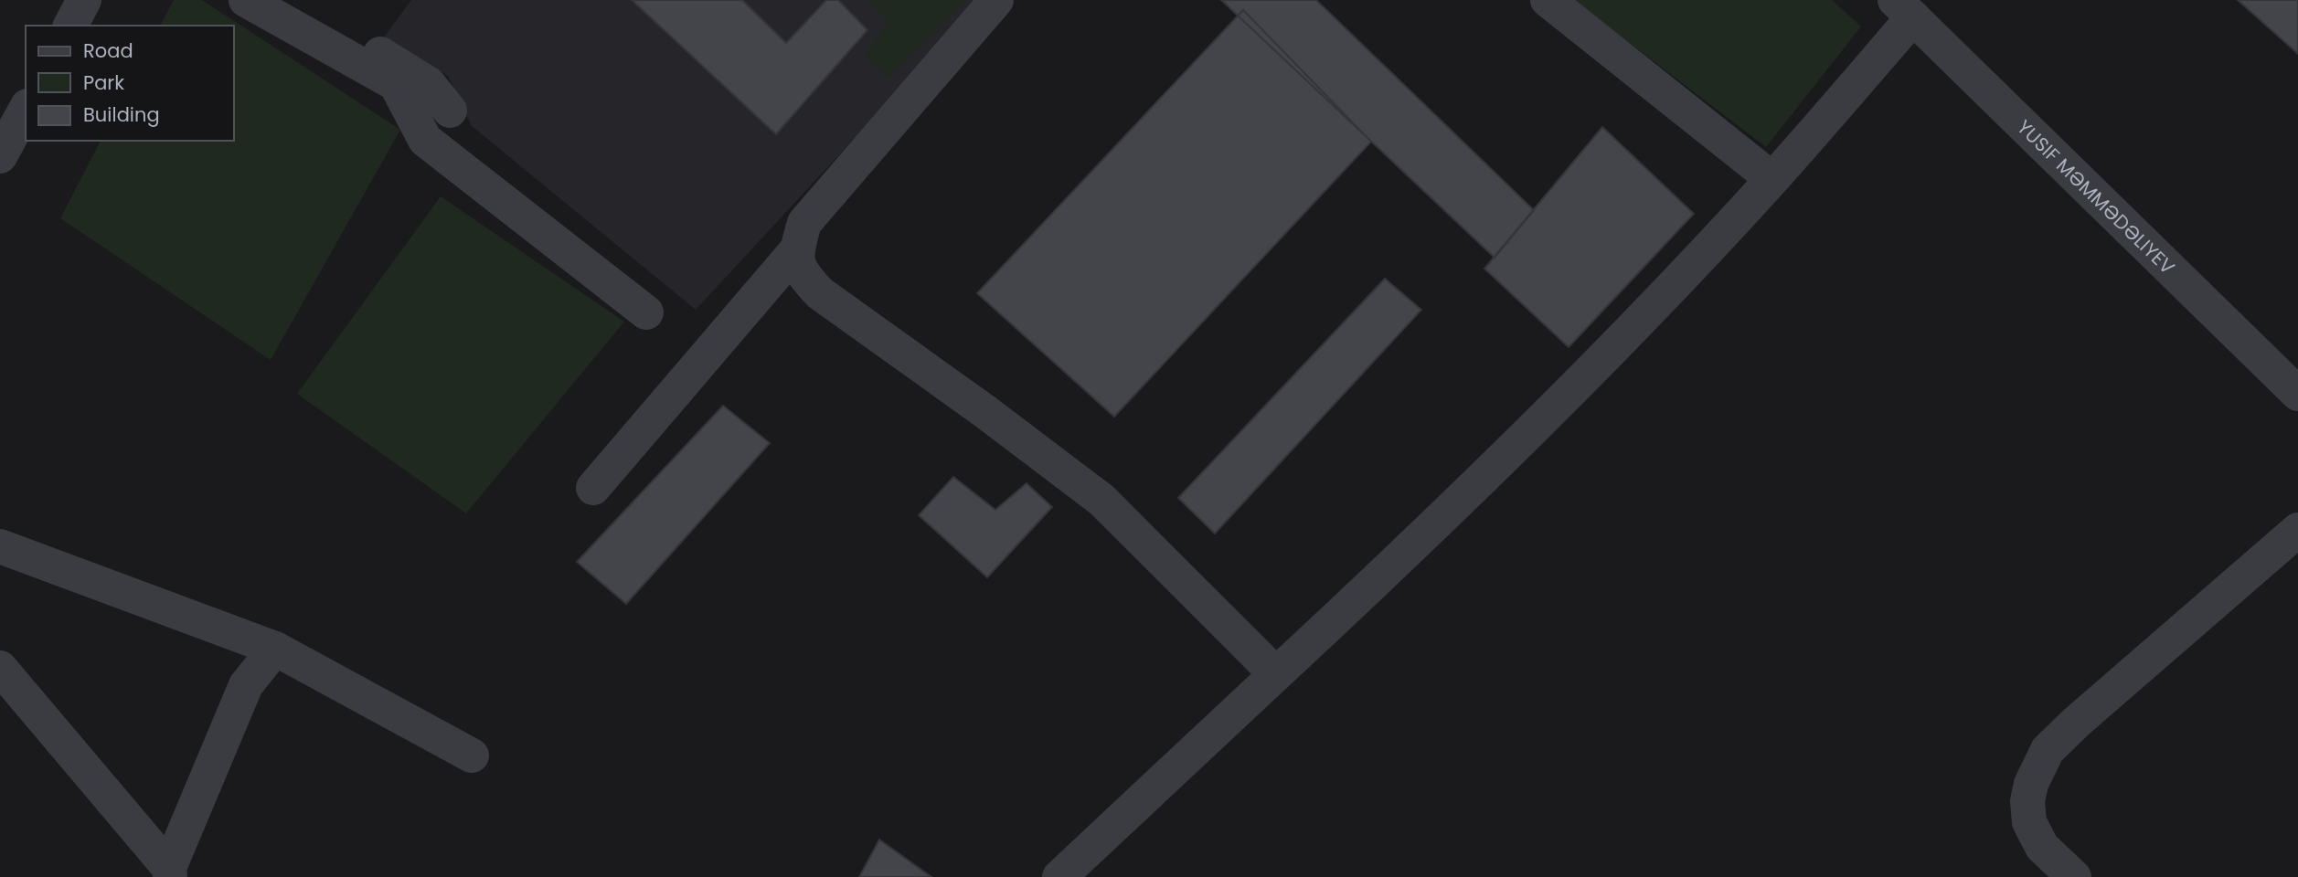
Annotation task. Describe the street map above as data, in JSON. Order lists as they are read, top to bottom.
{
  "streets": {
    "street": ["YUSIF MƏMMƏDƏLIYEV"]
  },
  "legend": ["Road", "Park", "Building"]
}
